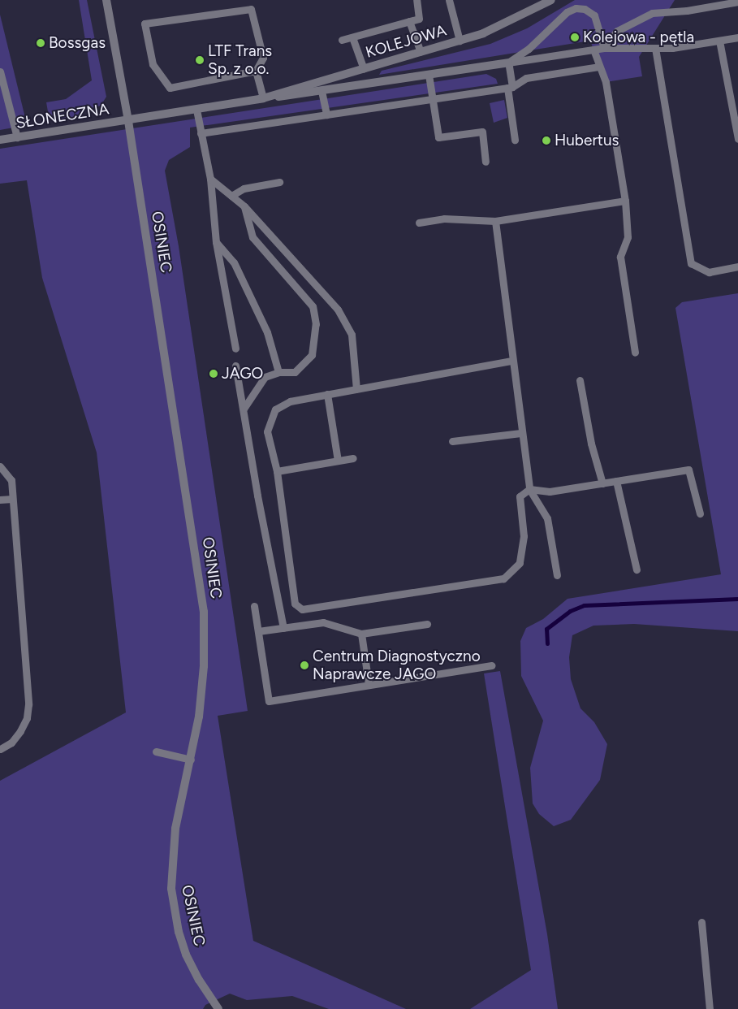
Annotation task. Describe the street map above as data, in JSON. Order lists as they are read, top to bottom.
{
  "streets": {
    "street": ["KOLEJOWA", "SŁONECZNA", "OSINIEC"]
  },
  "crossings": [
    ["KOLEJOWA", "SŁONECZNA"],
    ["KOLEJOWA", "OSINIEC"],
    ["SŁONECZNA", "OSINIEC"]
  ],
  "places": [
    "Kolejowa - pętla",
    "Bossgas",
    "LTF Trans Sp. z o.o.",
    "Hubertus",
    "JAGO",
    "Centrum Diagnostyczno Naprawcze JAGO"
  ]
}
